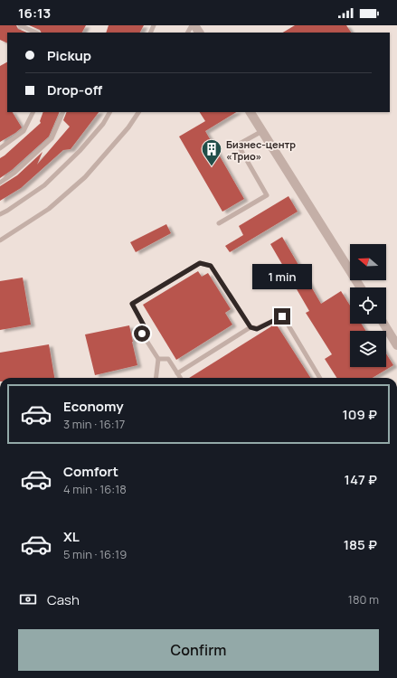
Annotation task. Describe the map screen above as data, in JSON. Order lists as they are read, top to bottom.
{
  "places": {
    "building": ["Бизнес-центр «Трио»"]
  },
  "north": "left",
  "page": {
    "status": "16:13",
    "banner": ["Pickup", "Drop-off"],
    "bubble": "1 min",
    "list": [
      {
        "name": "Economy",
        "note": "3 min · 16:17",
        "value": "109 ₽"
      },
      {
        "name": "Comfort",
        "note": "4 min · 16:18",
        "value": "147 ₽"
      },
      {
        "name": "XL",
        "note": "5 min · 16:19",
        "value": "185 ₽"
      }
    ],
    "pay": ["Cash", "180 m"],
    "buttons": "Confirm"
  }
}
